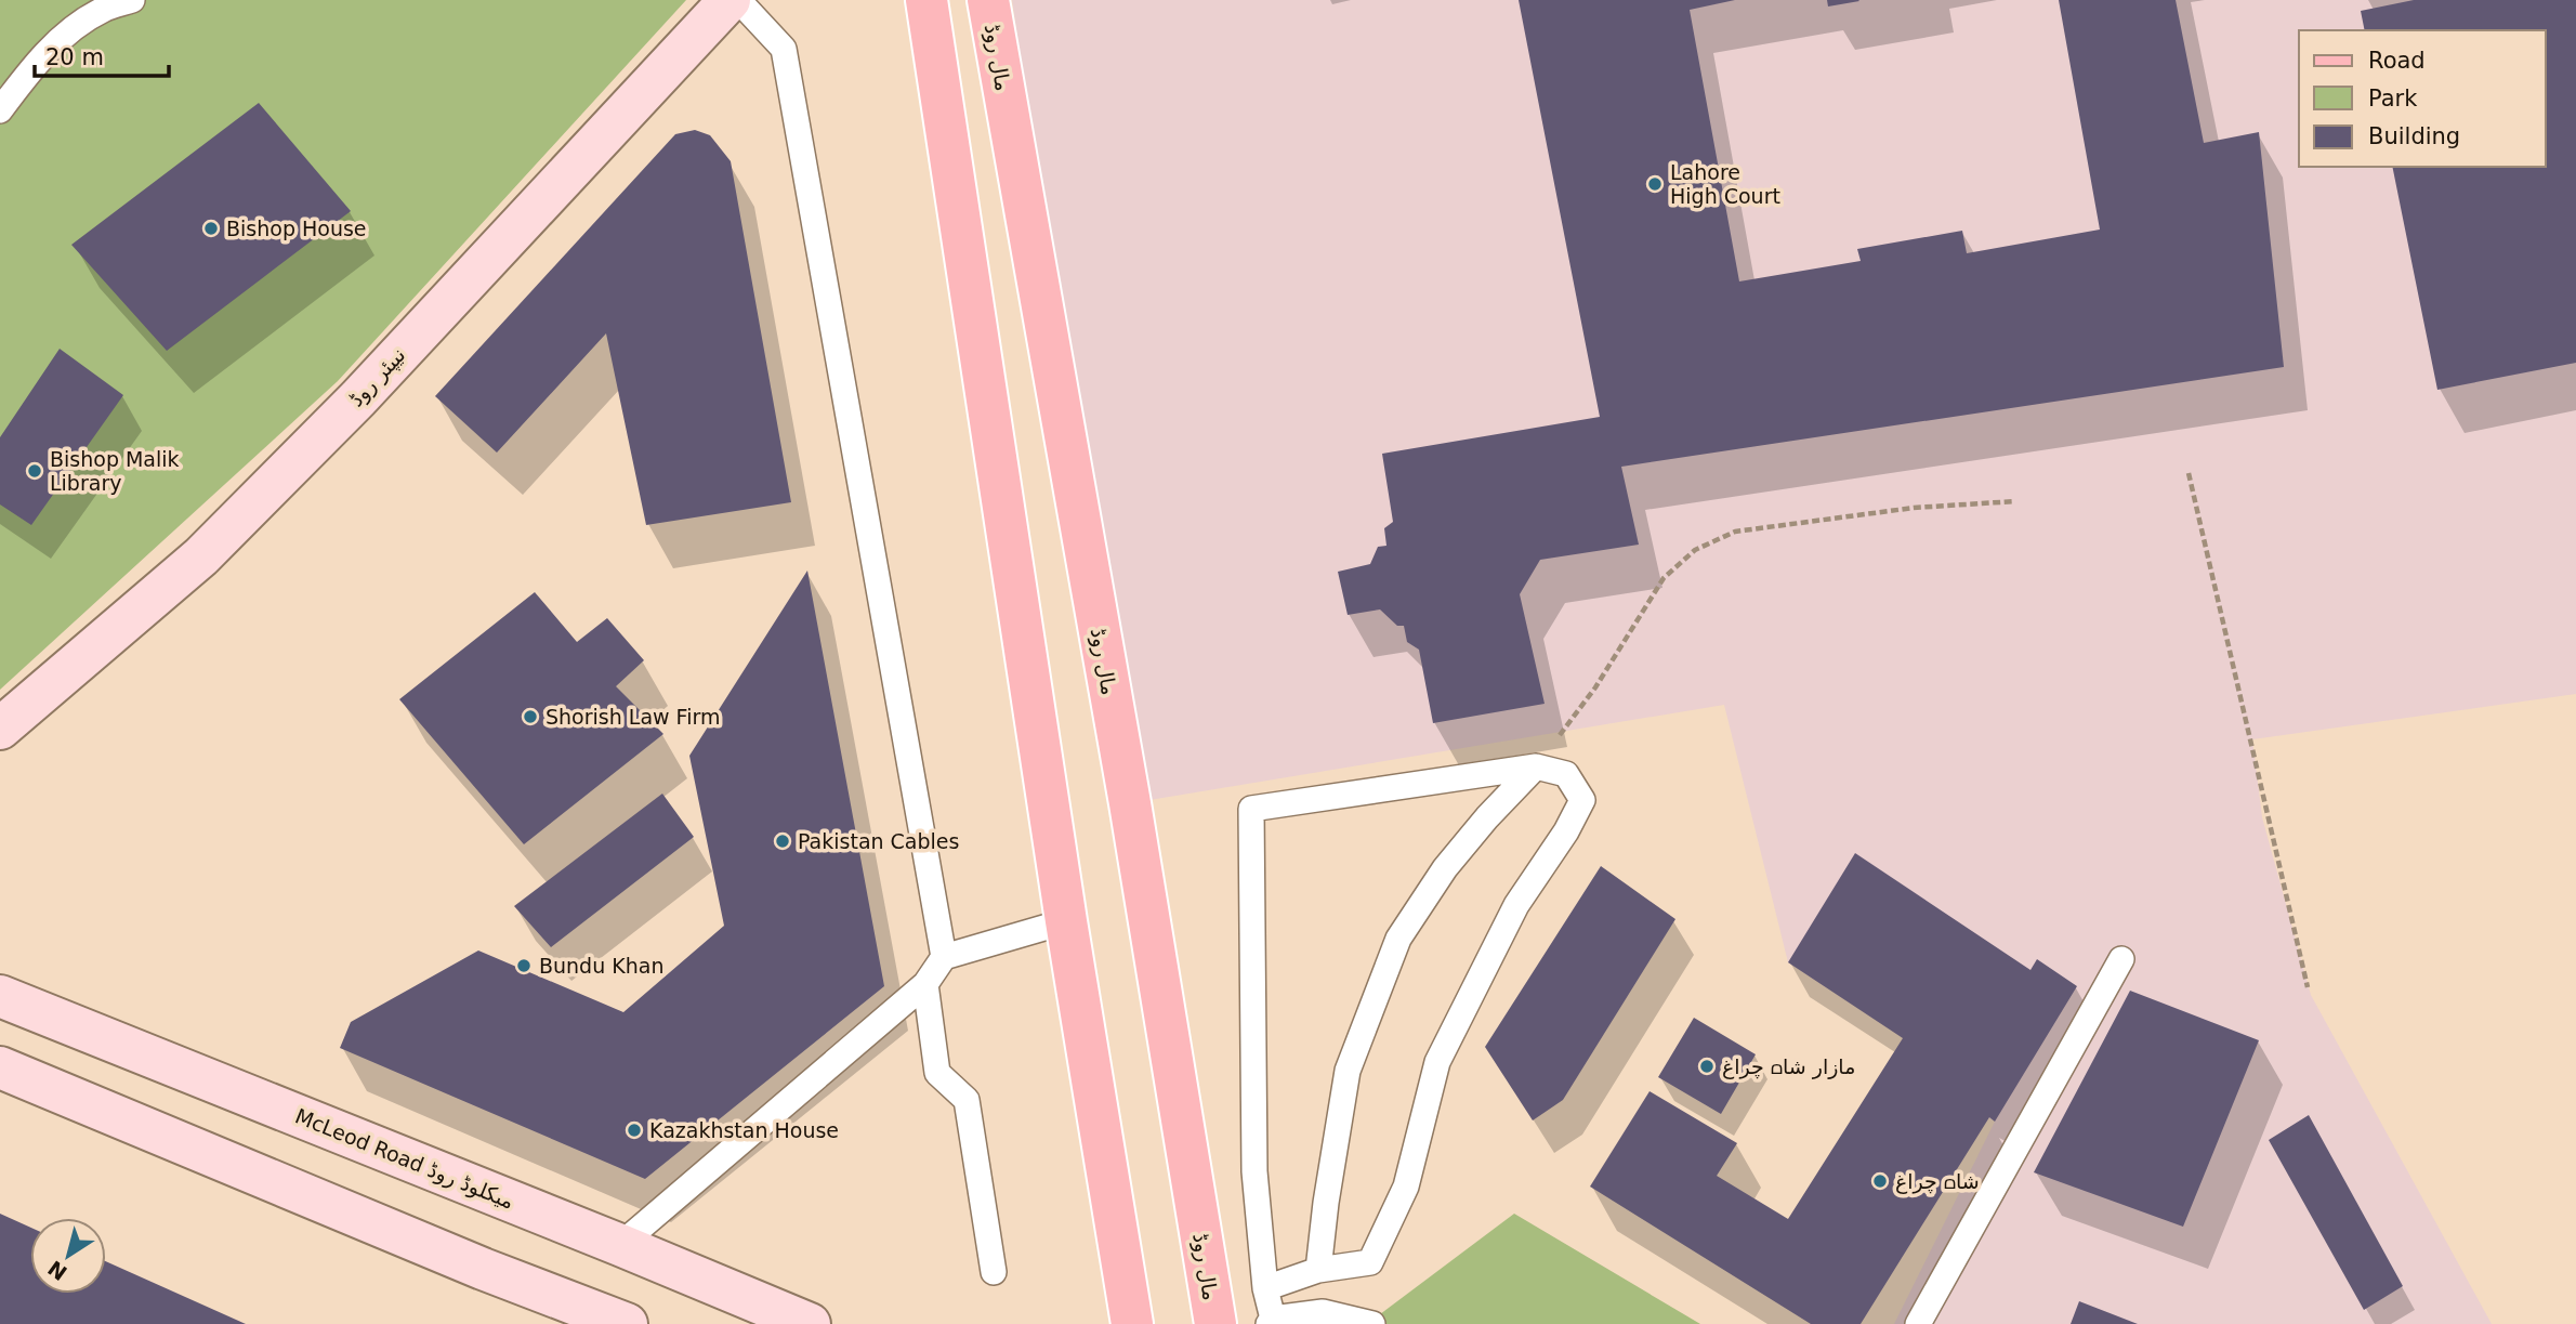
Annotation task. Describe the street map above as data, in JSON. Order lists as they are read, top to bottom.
{
  "streets": {
    "main road": ["مال روڈ", "نیپئر روڈ", "McLeod Road میکلوڈ روڈ"]
  },
  "places": [
    "Lahore High Court",
    "Bishop House",
    "Bishop Malik Library",
    "Shorish Law Firm",
    "Pakistan Cables",
    "Bundu Khan",
    "مازار شاہ چراغ",
    "Kazakhstan House",
    "شاہ چراغ"
  ],
  "legend": ["Road", "Park", "Building"],
  "scale_bar": "20 m",
  "north": "bottom left"
}
